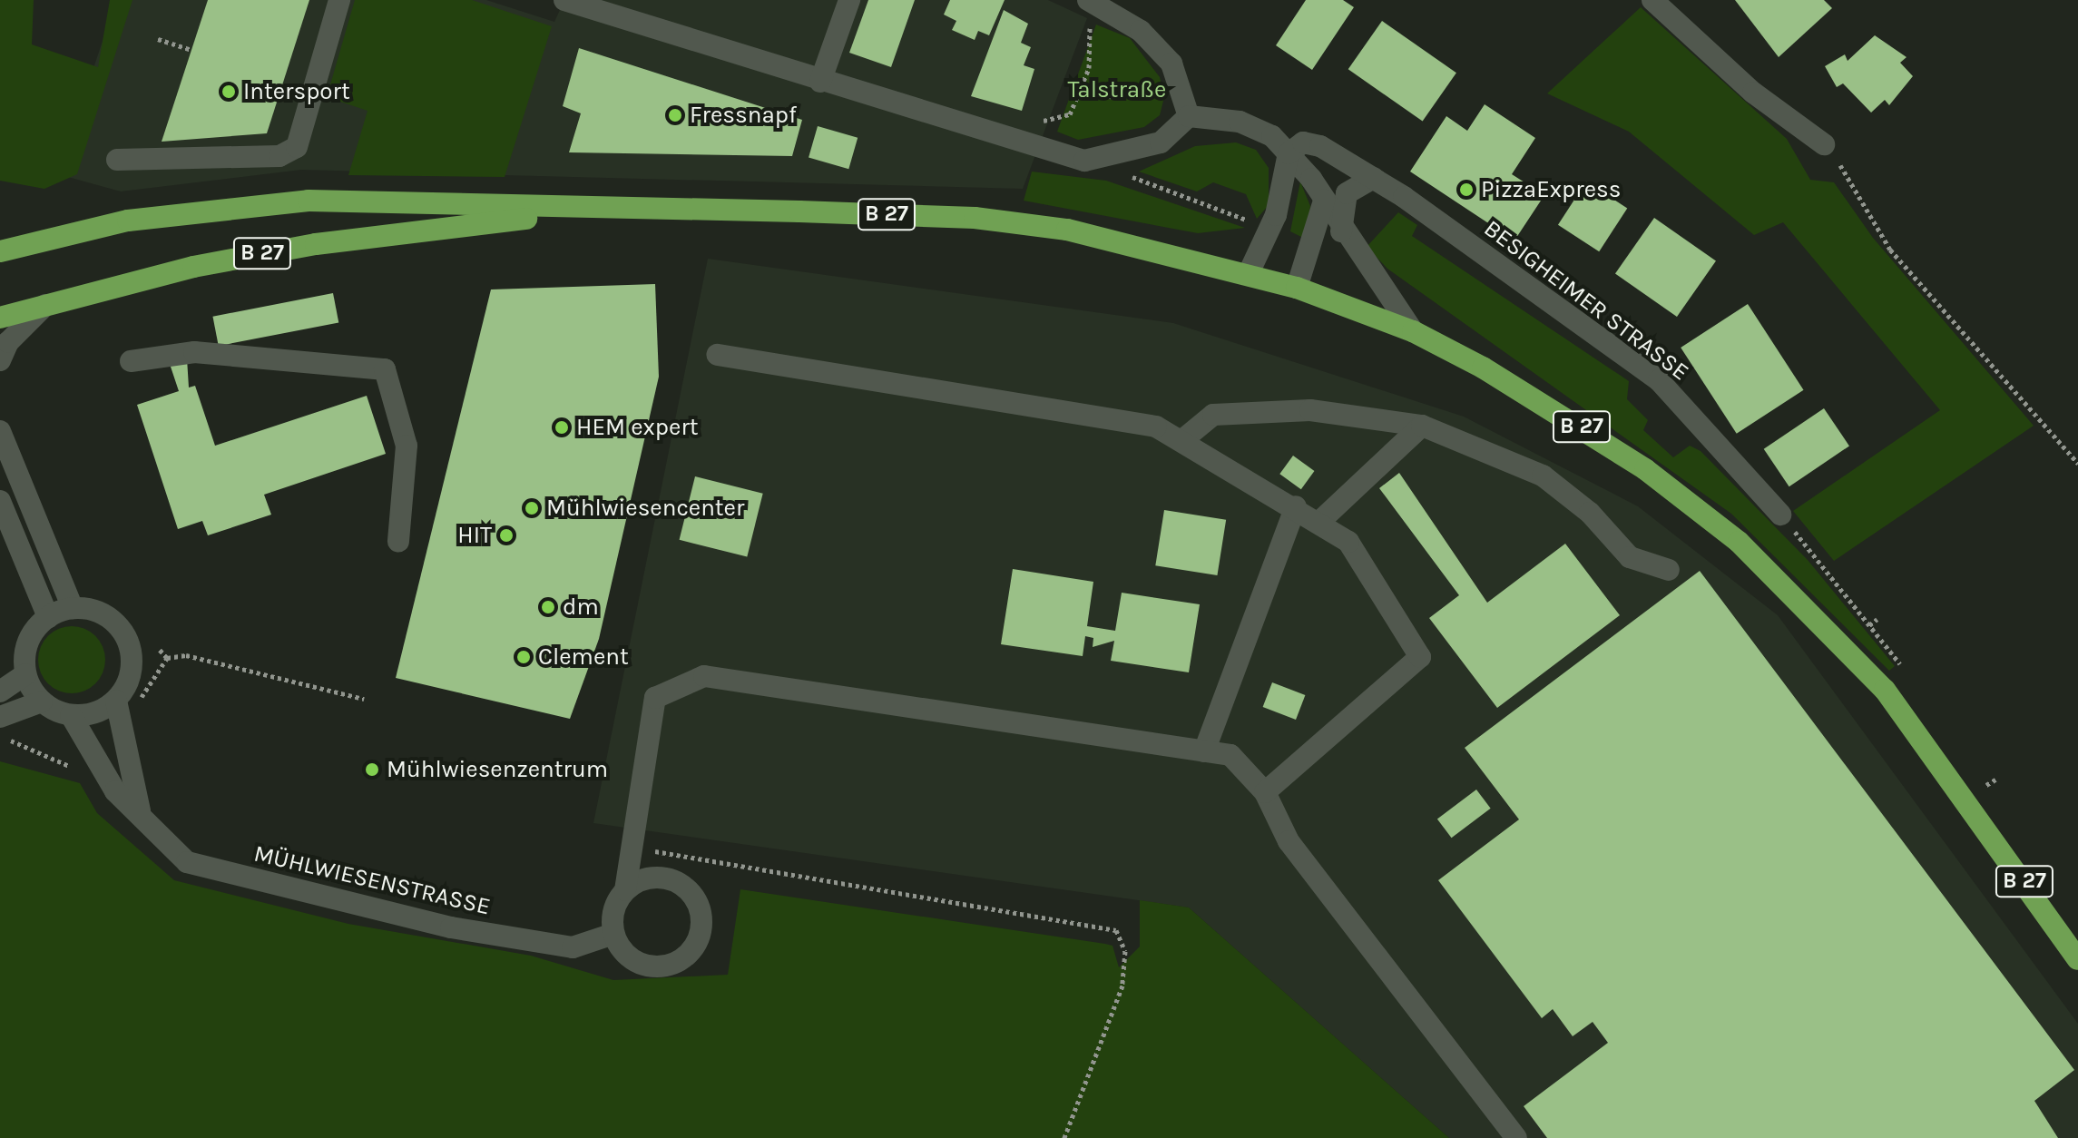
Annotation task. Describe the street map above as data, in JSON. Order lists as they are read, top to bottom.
{
  "streets": {
    "main road": ["B 27"],
    "street": ["BESIGHEIMER STRASSE", "MÜHLWIESENSTRASSE"]
  },
  "parks": ["Talstraße"],
  "places": [
    "Intersport",
    "Fressnapf",
    "PizzaExpress",
    "HEM expert",
    "Mühlwiesencenter",
    "HIT",
    "dm",
    "Clement",
    "Mühlwiesenzentrum"
  ]
}
